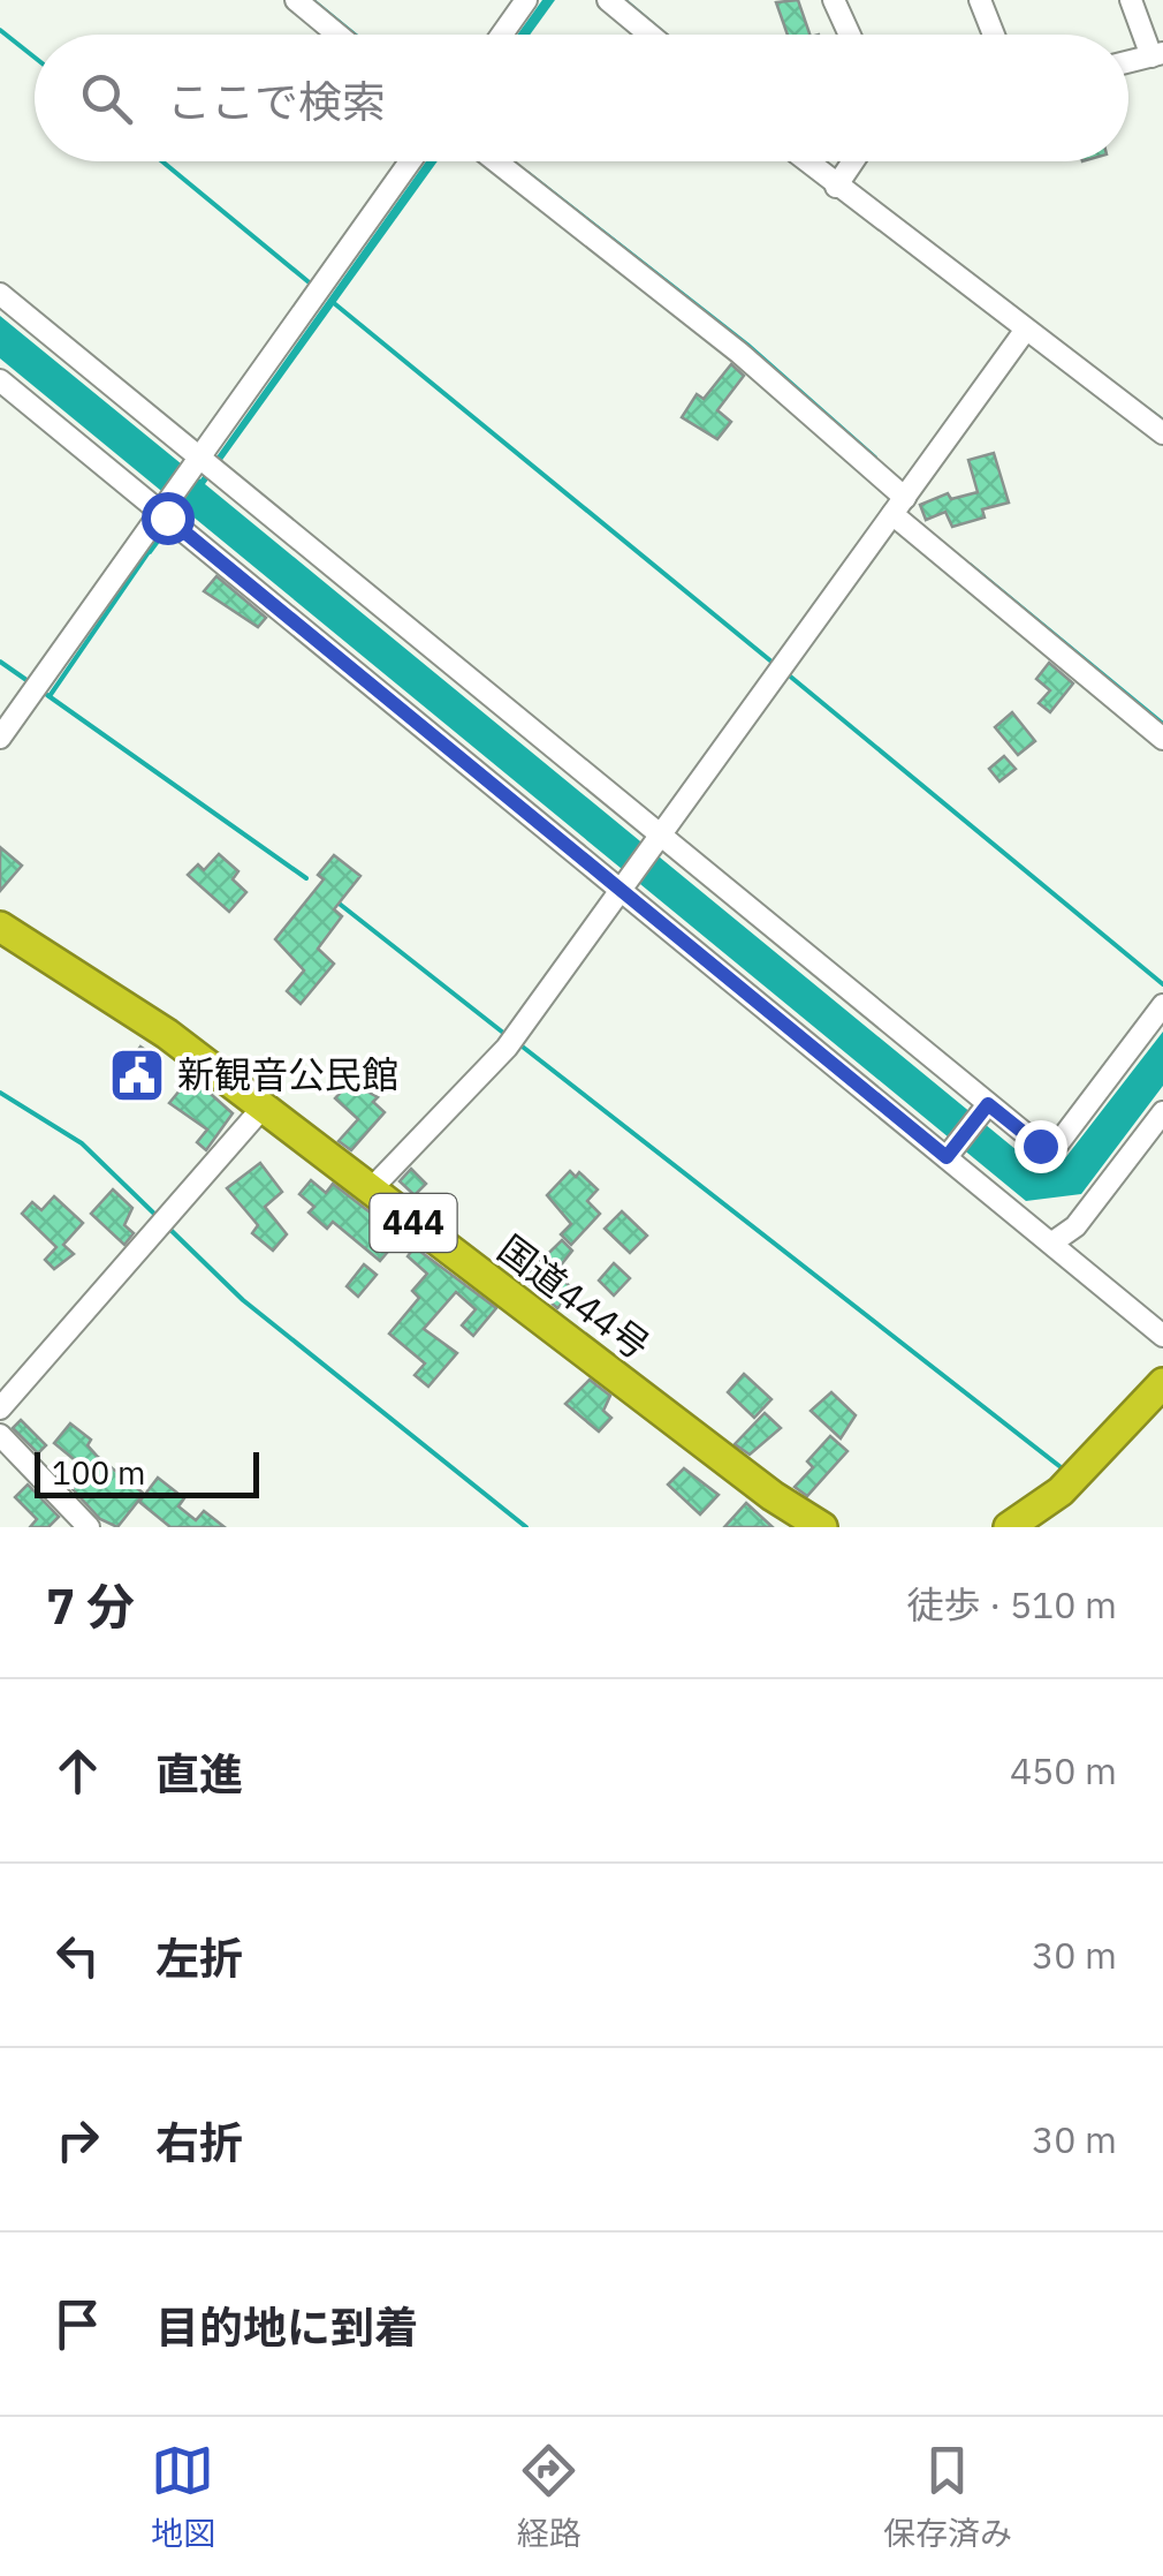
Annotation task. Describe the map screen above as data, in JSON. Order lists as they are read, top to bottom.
{
  "streets": {
    "highway": ["444", "国道444号"]
  },
  "places": {
    "public building": ["新観音公民館"]
  },
  "scale_bar": "100 m",
  "page": {
    "search": "ここで検索",
    "scale": "100 m",
    "heading": ["7 分", "徒歩 · 510 m"],
    "list": [
      ["直進", "450 m"],
      ["左折", "30 m"],
      ["右折", "30 m"],
      "目的地に到着"
    ],
    "nav": ["地図", "経路", "保存済み"]
  }
}
